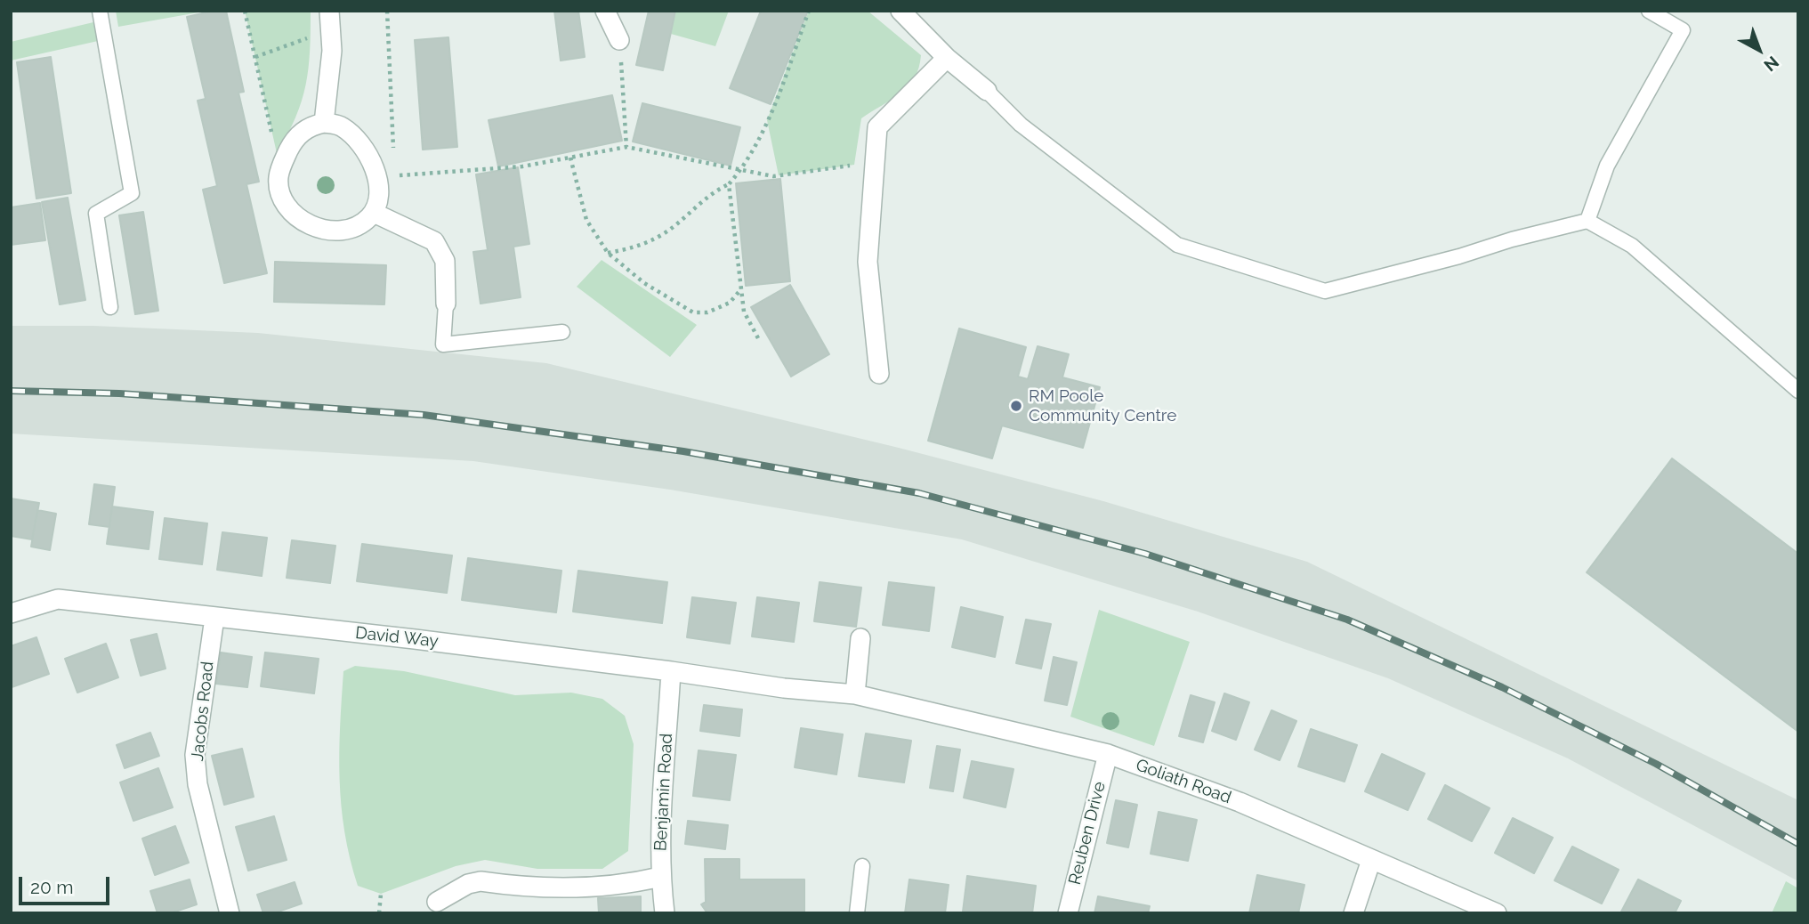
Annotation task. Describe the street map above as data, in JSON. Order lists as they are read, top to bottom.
{
  "streets": {
    "street": [
      "David Way",
      "Jacobs Road",
      "Goliath Road",
      "Benjamin Road",
      "Reuben Drive"
    ]
  },
  "crossings": [
    ["David Way", "Jacobs Road"],
    ["David Way", "Goliath Road"],
    ["David Way", "Benjamin Road"],
    ["Goliath Road", "Reuben Drive"]
  ],
  "places": ["RM Poole Community Centre"],
  "scale_bar": "20 m",
  "north": "bottom right"
}
